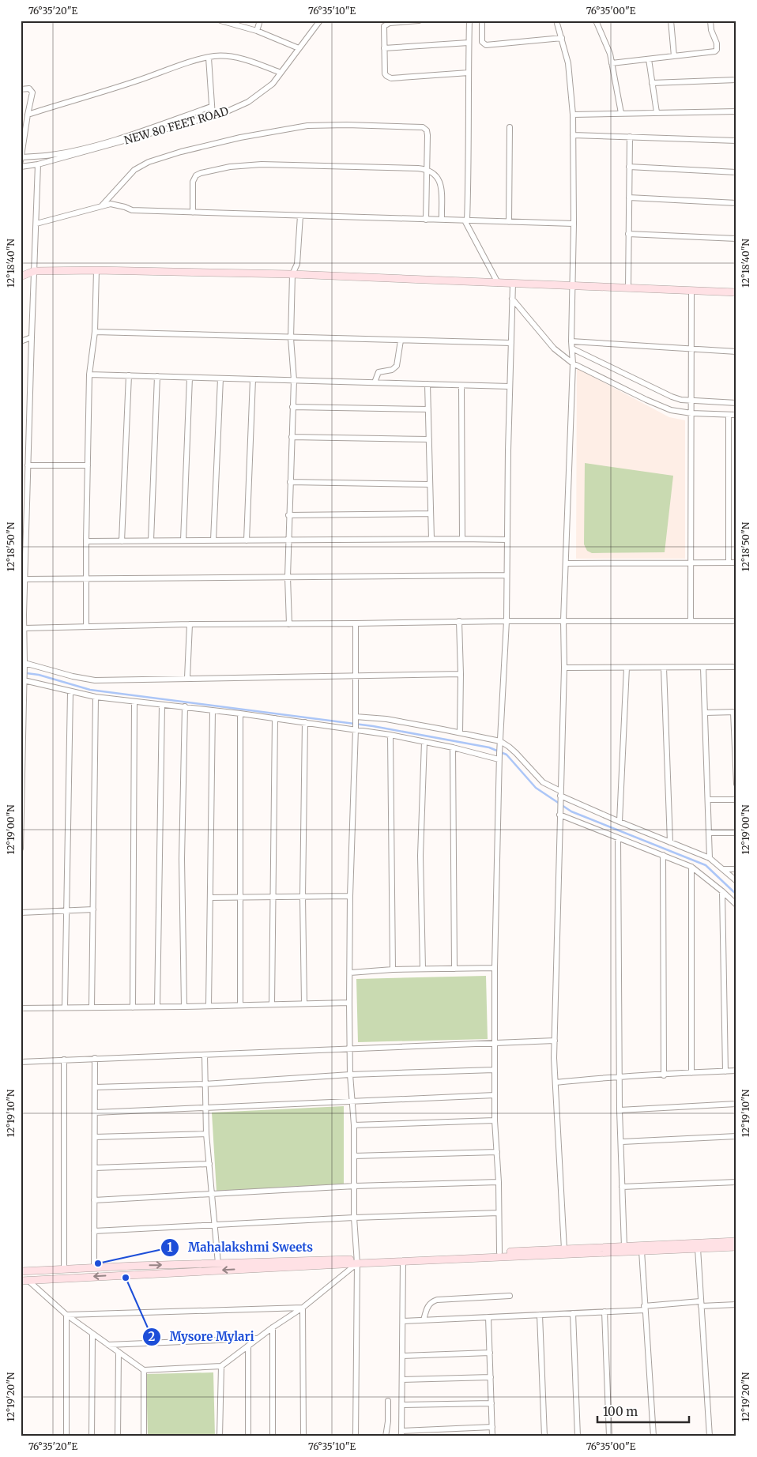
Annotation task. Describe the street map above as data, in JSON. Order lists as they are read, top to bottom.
{
  "streets": {
    "street": ["NEW 80 FEET ROAD"]
  },
  "places": ["Mahalakshmi Sweets", "Mysore Mylari"],
  "scale_bar": "100 m",
  "coordinates": [
    "76°35'20\"E",
    "76°35'10\"E",
    "76°35'00\"E",
    "12°18'40\"N",
    "12°18'50\"N",
    "12°19'00\"N",
    "12°19'10\"N",
    "12°19'20\"N"
  ]
}
